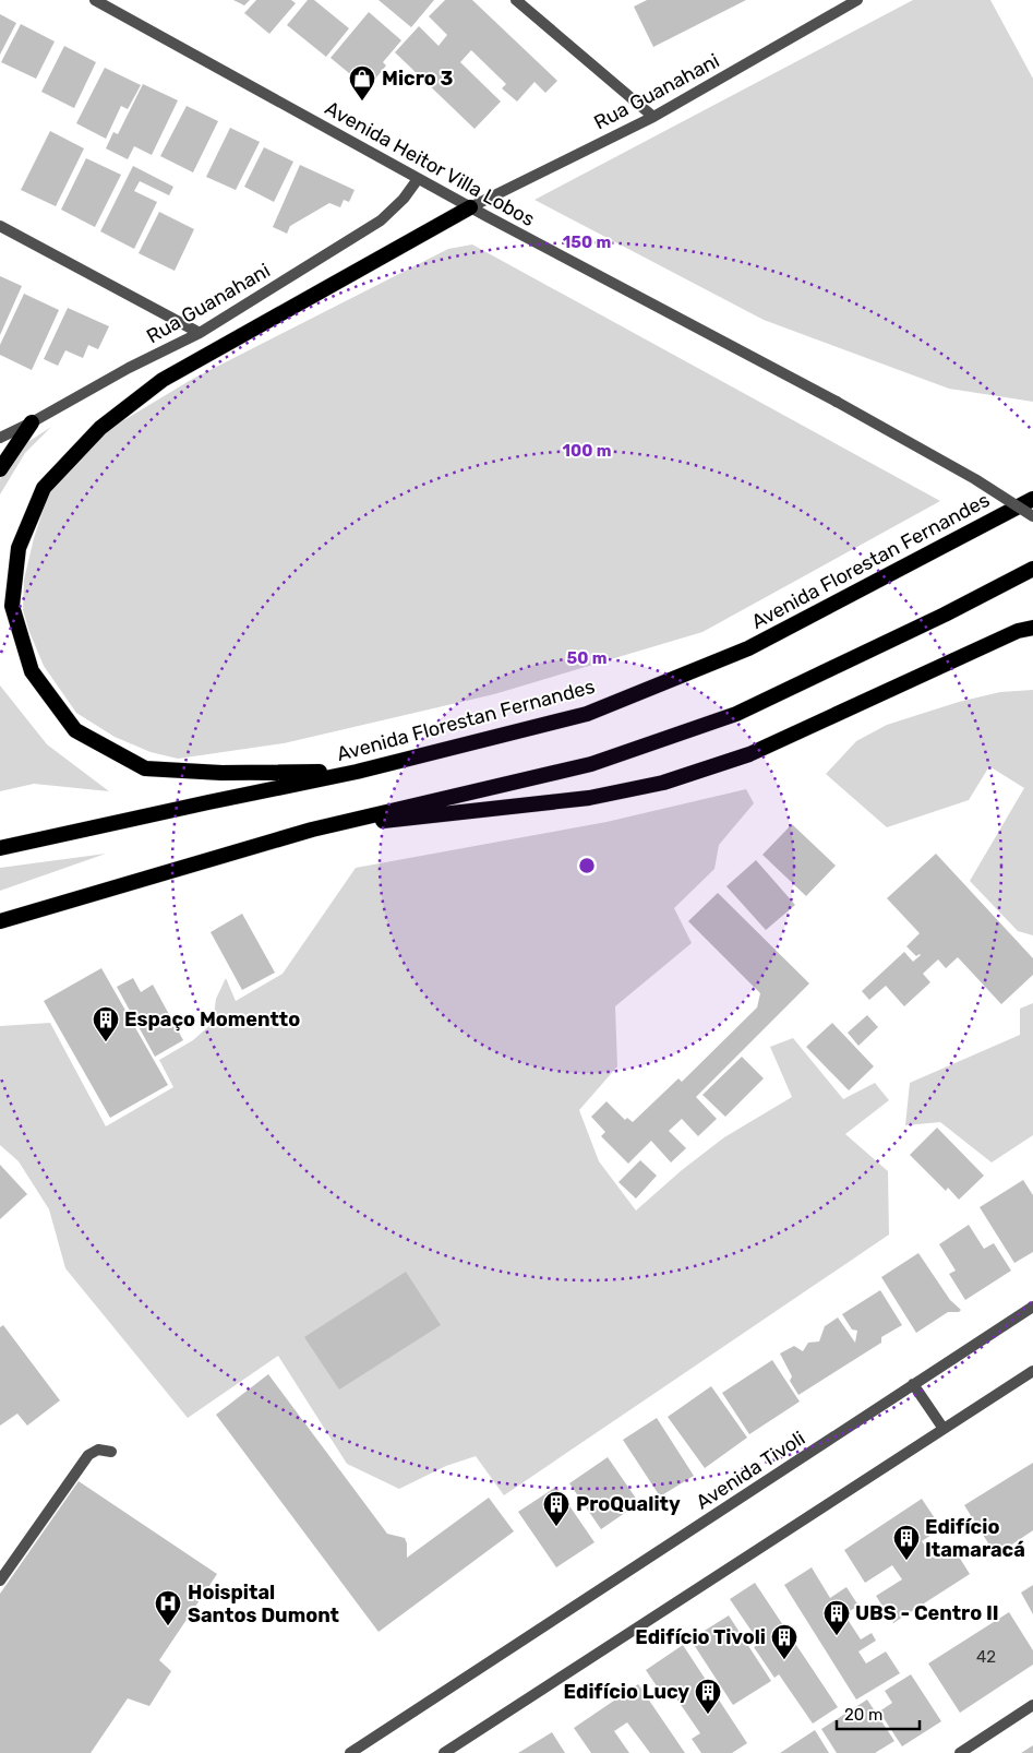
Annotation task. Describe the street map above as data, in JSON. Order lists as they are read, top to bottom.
{
  "streets": {
    "highway": ["Avenida Florestan Fernandes"],
    "street": ["Rua Guanahani", "Avenida Heitor Villa Lobos", "Avenida Tivoli"]
  },
  "crossings": [
    ["Rua Guanahani", "Avenida Heitor Villa Lobos"]
  ],
  "places": {
    "shop": ["Micro 3"],
    "building": [
      "Espaço Momentto",
      "ProQuality",
      "Edifício Itamaracá",
      "UBS - Centro II",
      "Edifício Tivoli",
      "Edifício Lucy"
    ],
    "hospital": ["Hoispital Santos Dumont"]
  },
  "house_numbers": ["42"],
  "scale_bar": "20 m",
  "rings": ["150 m", "100 m", "50 m"]
}
